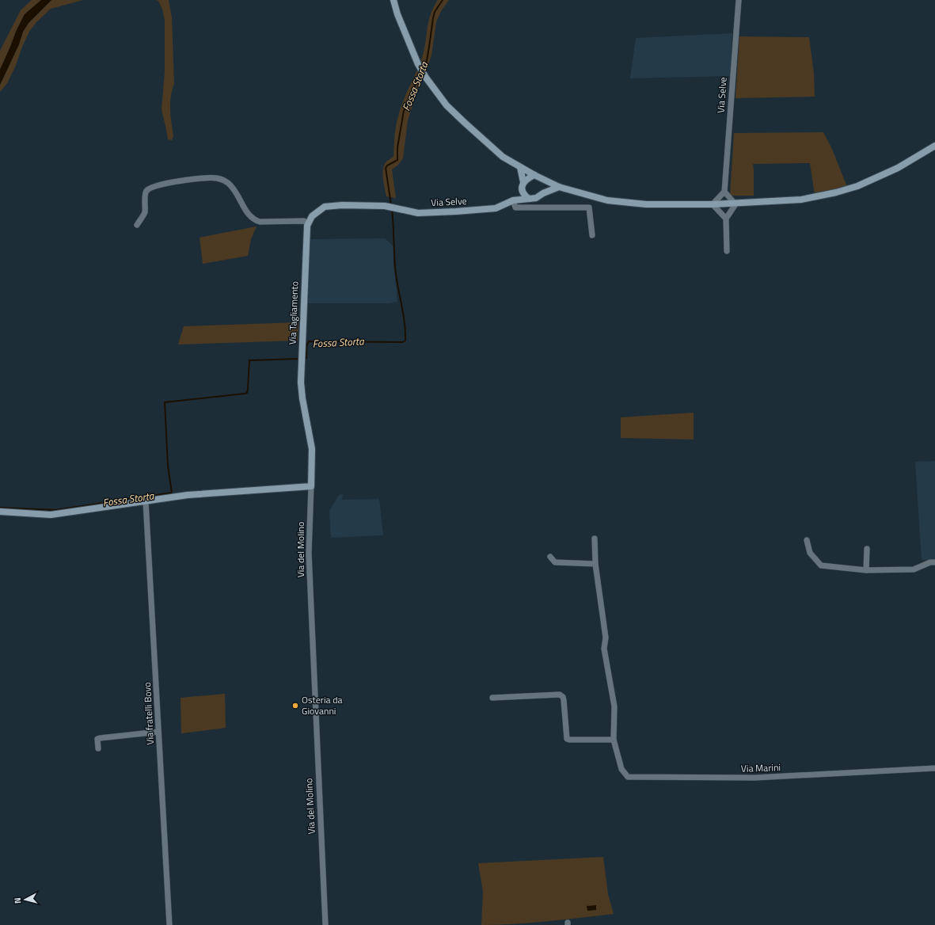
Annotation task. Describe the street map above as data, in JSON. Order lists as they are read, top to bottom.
{
  "streets": {
    "street": [
      "Via Selve",
      "Via Tagliamento",
      "Via del Molino",
      "Via fratelli Bovo",
      "Via Marini"
    ]
  },
  "crossings": [
    ["Via Selve", "Via Tagliamento"],
    ["Via Tagliamento", "Via del Molino"]
  ],
  "water": ["Fossa Storta"],
  "places": ["Osteria da Giovanni"],
  "north": "left"
}
